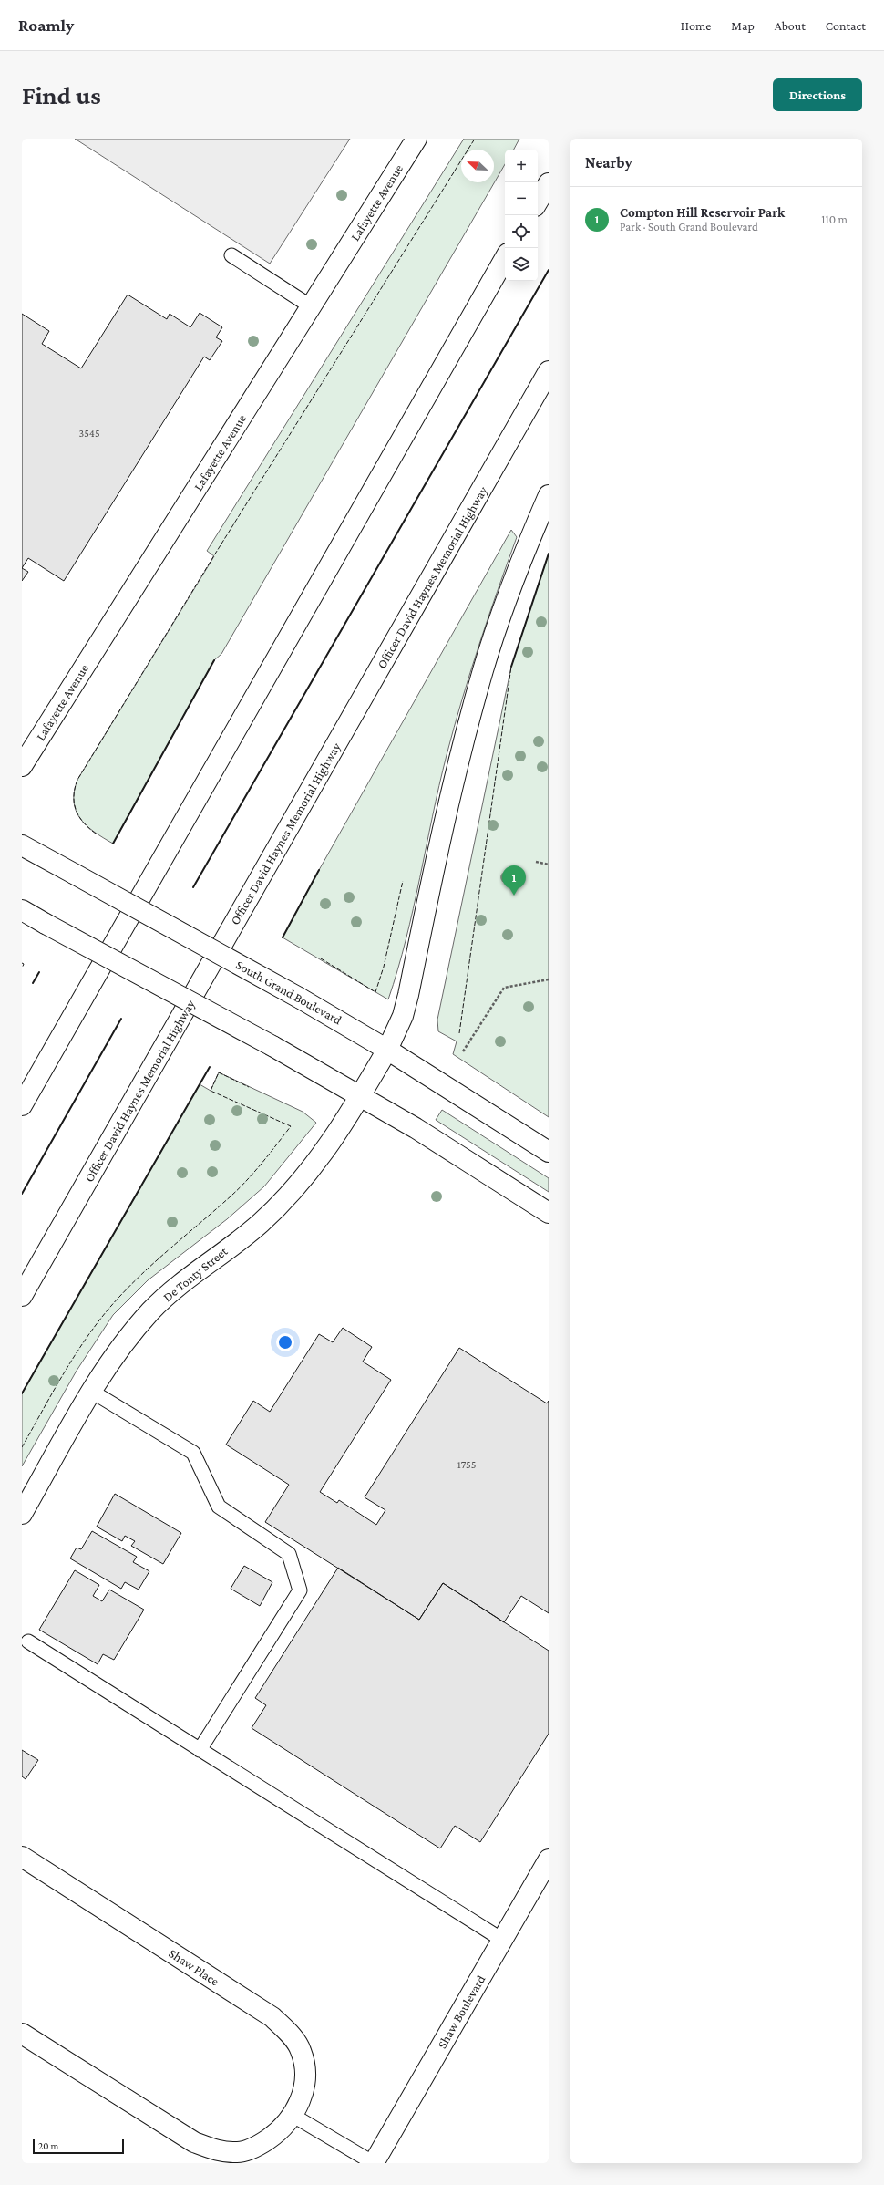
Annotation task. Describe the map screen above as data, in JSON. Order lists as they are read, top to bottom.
{
  "streets": {
    "main road": [
      "Lafayette Avenue",
      "Officer David Haynes Memorial Highway",
      "South Grand Boulevard",
      "De Tonty Street",
      "Shaw Place",
      "Shaw Boulevard"
    ]
  },
  "crossings": [
    ["South Grand Boulevard", "De Tonty Street"]
  ],
  "house_numbers": ["3545", "1755"],
  "scale_bar": "20 m",
  "north": "top left",
  "page": {
    "header": "Roamly",
    "nav": [
      "Home",
      "Map",
      "About",
      "Contact"
    ],
    "buttons": "Directions",
    "title": "Find us",
    "heading": "Nearby",
    "map_buttons": ["+", "−"],
    "list": [
      {
        "mark": "1",
        "name": "Compton Hill Reservoir Park",
        "note": "Park · South Grand Boulevard",
        "value": "110 m"
      }
    ],
    "pins": "1",
    "scale": "20 m"
  }
}
